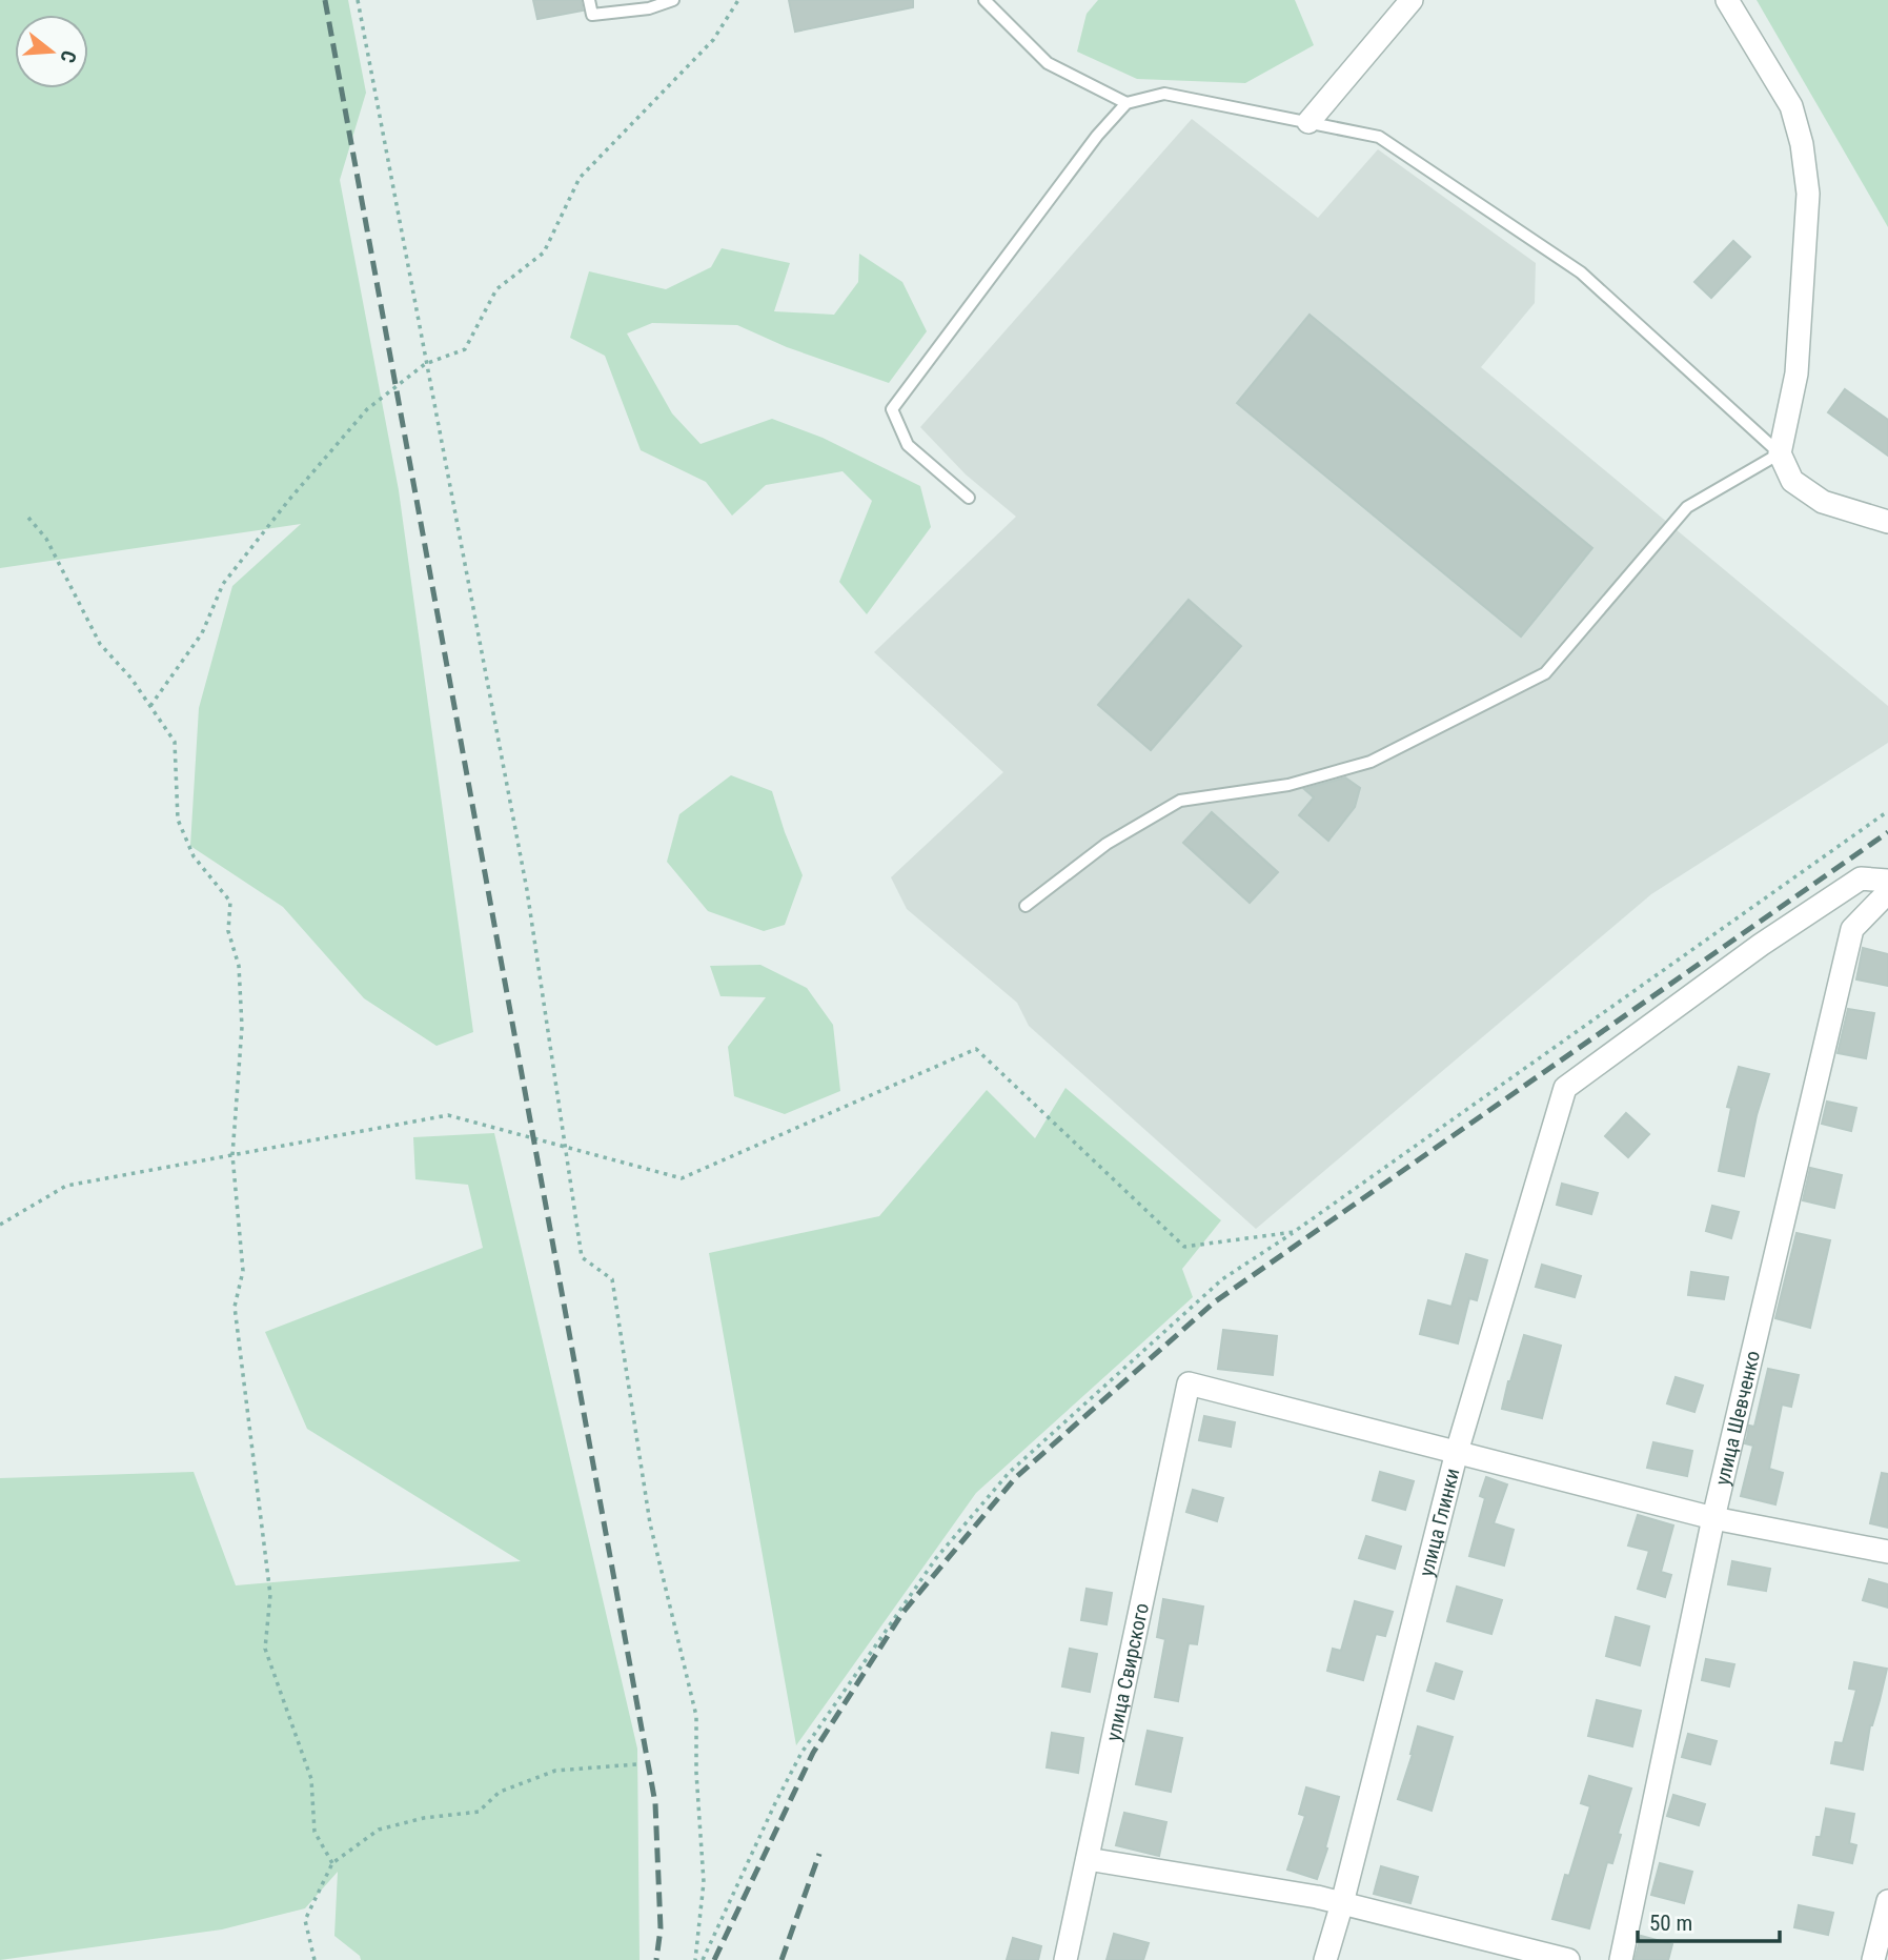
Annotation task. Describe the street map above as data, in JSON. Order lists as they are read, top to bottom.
{
  "streets": {
    "street": ["улица Шевченко", "улица Глинки", "улица Свирского"]
  },
  "crossings": [
    ["улица Глинки", "улица Свирского"]
  ],
  "scale_bar": "50 m",
  "north": "right"
}
